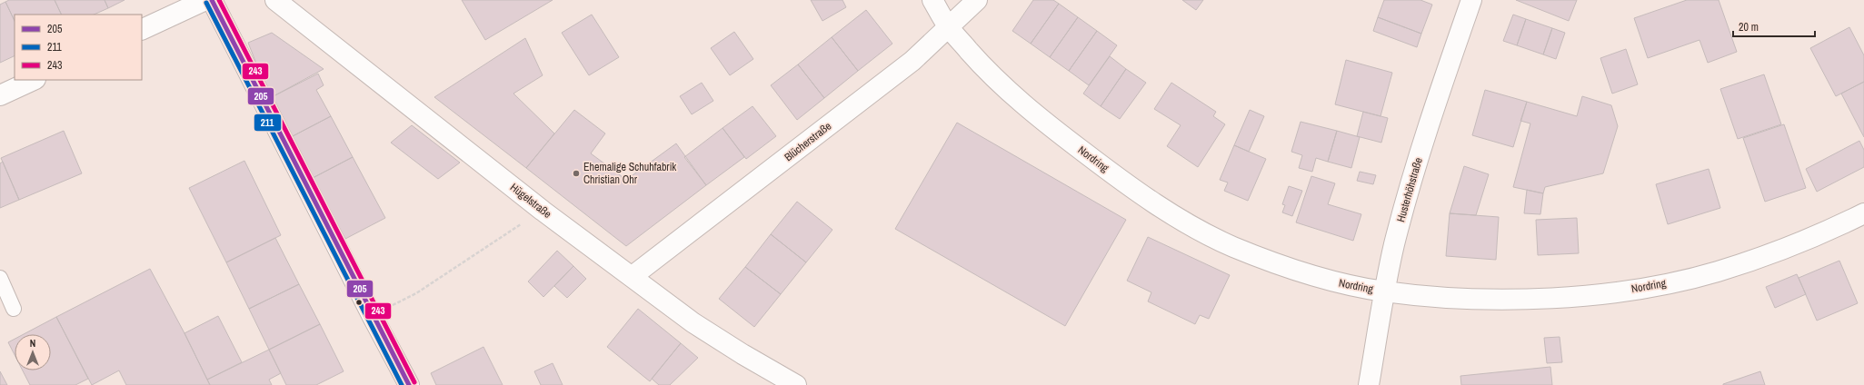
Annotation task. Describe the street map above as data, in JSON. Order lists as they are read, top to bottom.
{
  "streets": {
    "street": [
      "Blücherstraße",
      "Nordring",
      "Husterhöhstraße",
      "Hügelstraße"
    ]
  },
  "crossings": [
    ["Blücherstraße", "Nordring"],
    ["Blücherstraße", "Hügelstraße"],
    ["Nordring", "Husterhöhstraße"]
  ],
  "places": ["Ehemalige Schuhfabrik Christian Ohr"],
  "lines": ["transit line 205", "transit line 243", "transit line 211"],
  "legend": ["205", "211", "243"],
  "scale_bar": "20 m",
  "north": "top"
}
